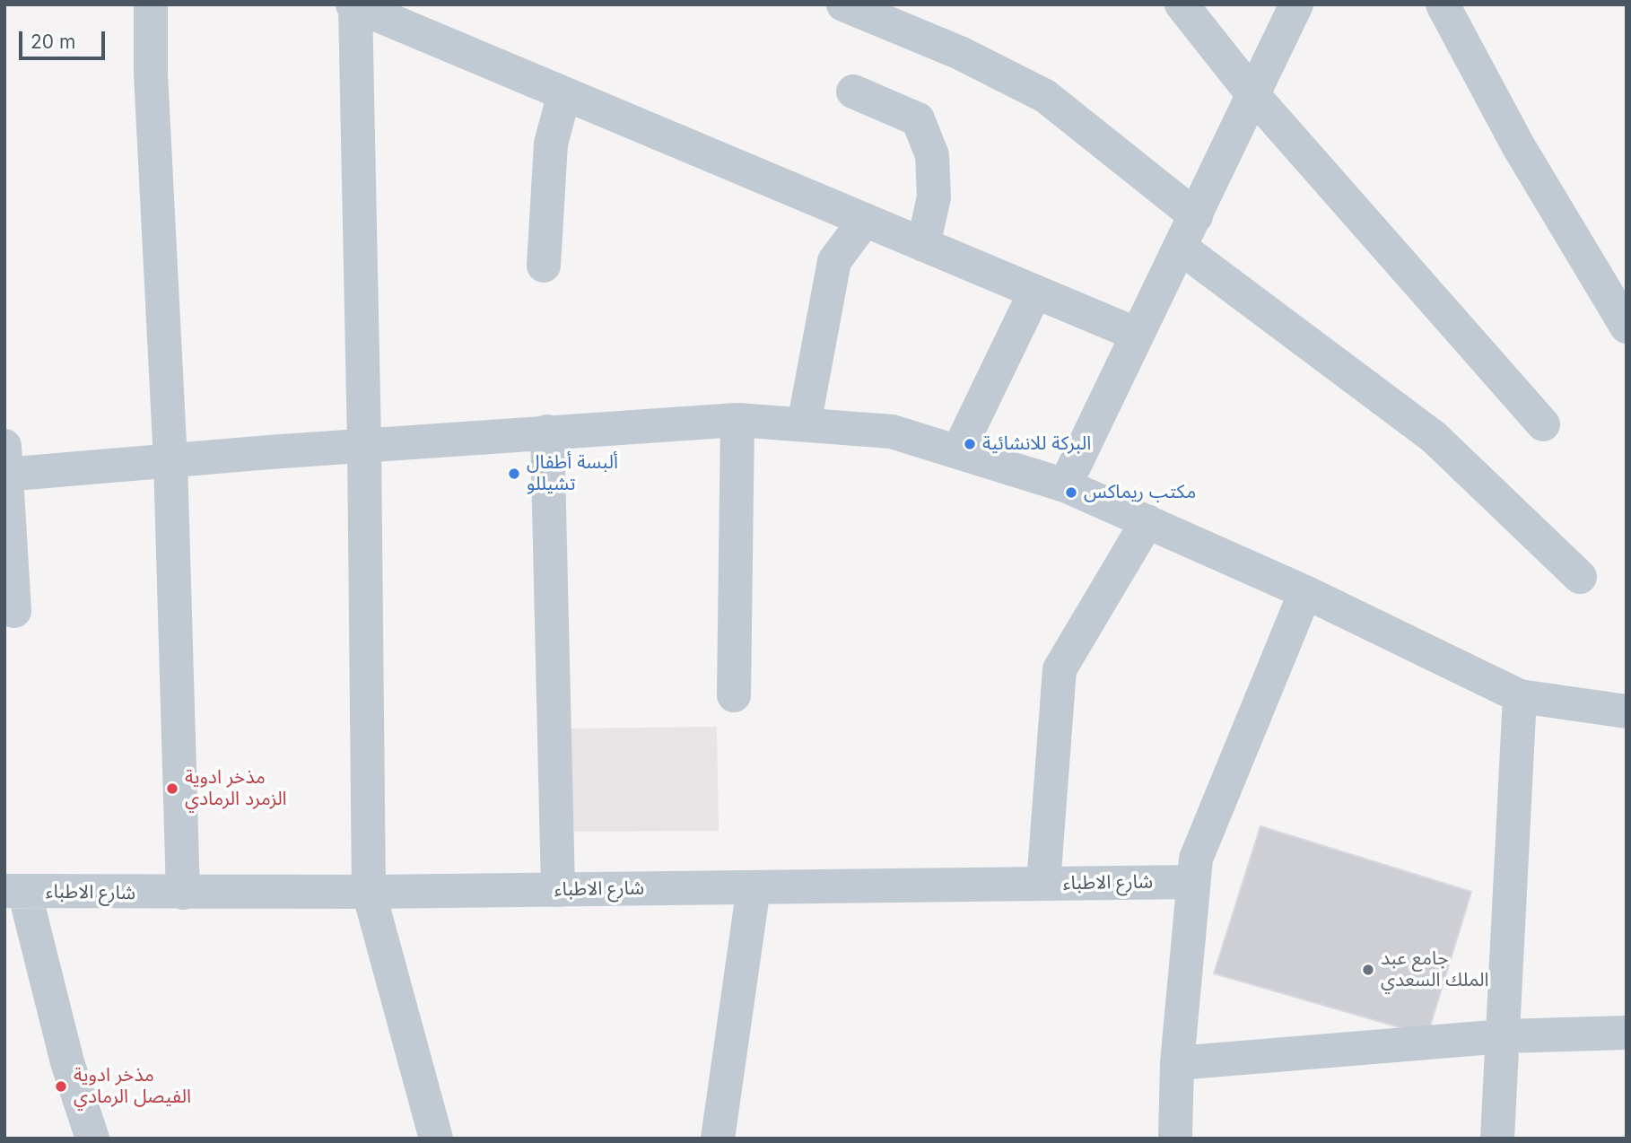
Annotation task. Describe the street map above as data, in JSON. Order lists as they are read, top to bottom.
{
  "streets": {
    "street": ["شارع الاطباء"]
  },
  "places": [
    "البركة للانشائية",
    "ألبسة أطفال تشيللو",
    "مكتب ريماكس",
    "مذخر ادوية الزمرد الرمادي",
    "جامع عبد الملك السعدي",
    "مذخر ادوية الفيصل الرمادي"
  ],
  "scale_bar": "20 m"
}
